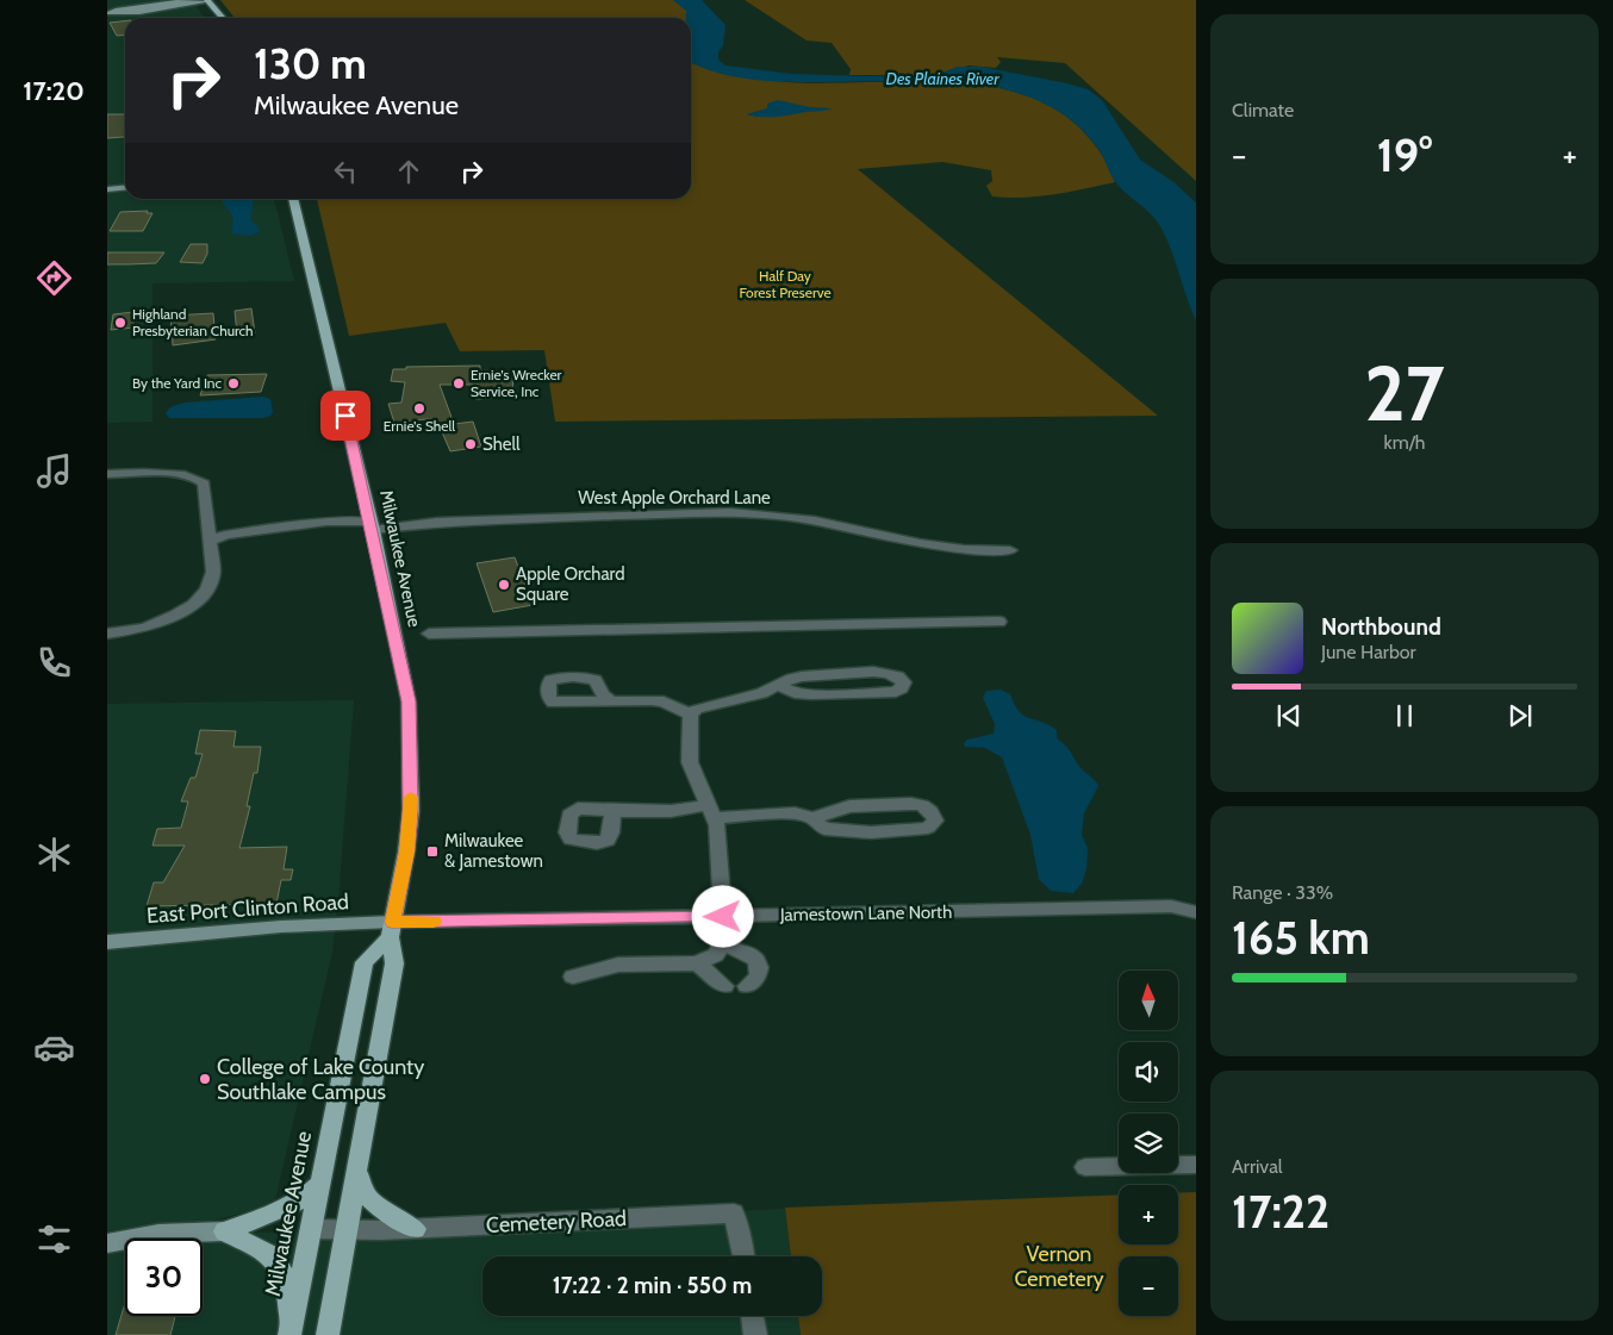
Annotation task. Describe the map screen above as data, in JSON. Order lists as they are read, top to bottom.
{
  "streets": {
    "main road": ["Milwaukee Avenue"],
    "street": [
      "West Apple Orchard Lane",
      "East Port Clinton Road",
      "Jamestown Lane North",
      "Cemetery Road"
    ]
  },
  "crossings": [
    ["West Apple Orchard Lane", "Milwaukee Avenue"],
    ["Milwaukee Avenue", "East Port Clinton Road"],
    ["Milwaukee Avenue", "Jamestown Lane North"],
    ["Milwaukee Avenue", "Cemetery Road"],
    ["East Port Clinton Road", "Jamestown Lane North"]
  ],
  "water": ["Des Plaines River"],
  "parks": ["Half Day Forest Preserve", "Vernon Cemetery"],
  "places": {
    "other": [
      "Highland Presbyterian Church",
      "By the Yard Inc",
      "Ernie's Wrecker Service, Inc",
      "Ernie's Shell",
      "Shell",
      "Apple Orchard Square",
      "College of Lake County Southlake Campus"
    ],
    "transit": ["Milwaukee & Jamestown"]
  },
  "north": "top",
  "page": {
    "tabs": "17:20",
    "tile": [
      "Climate",
      ["27", "km/h"],
      ["Range · 33%", "165 km"],
      ["Arrival", "17:22"]
    ],
    "turn": ["130 m", "Milwaukee Avenue"],
    "heat": ["−", "19°", "+"],
    "song": ["Northbound", "June Harbor"],
    "map_buttons": ["+", "−"],
    "limit": "30",
    "trip": "17:22 · 2 min · 550 m"
  }
}
